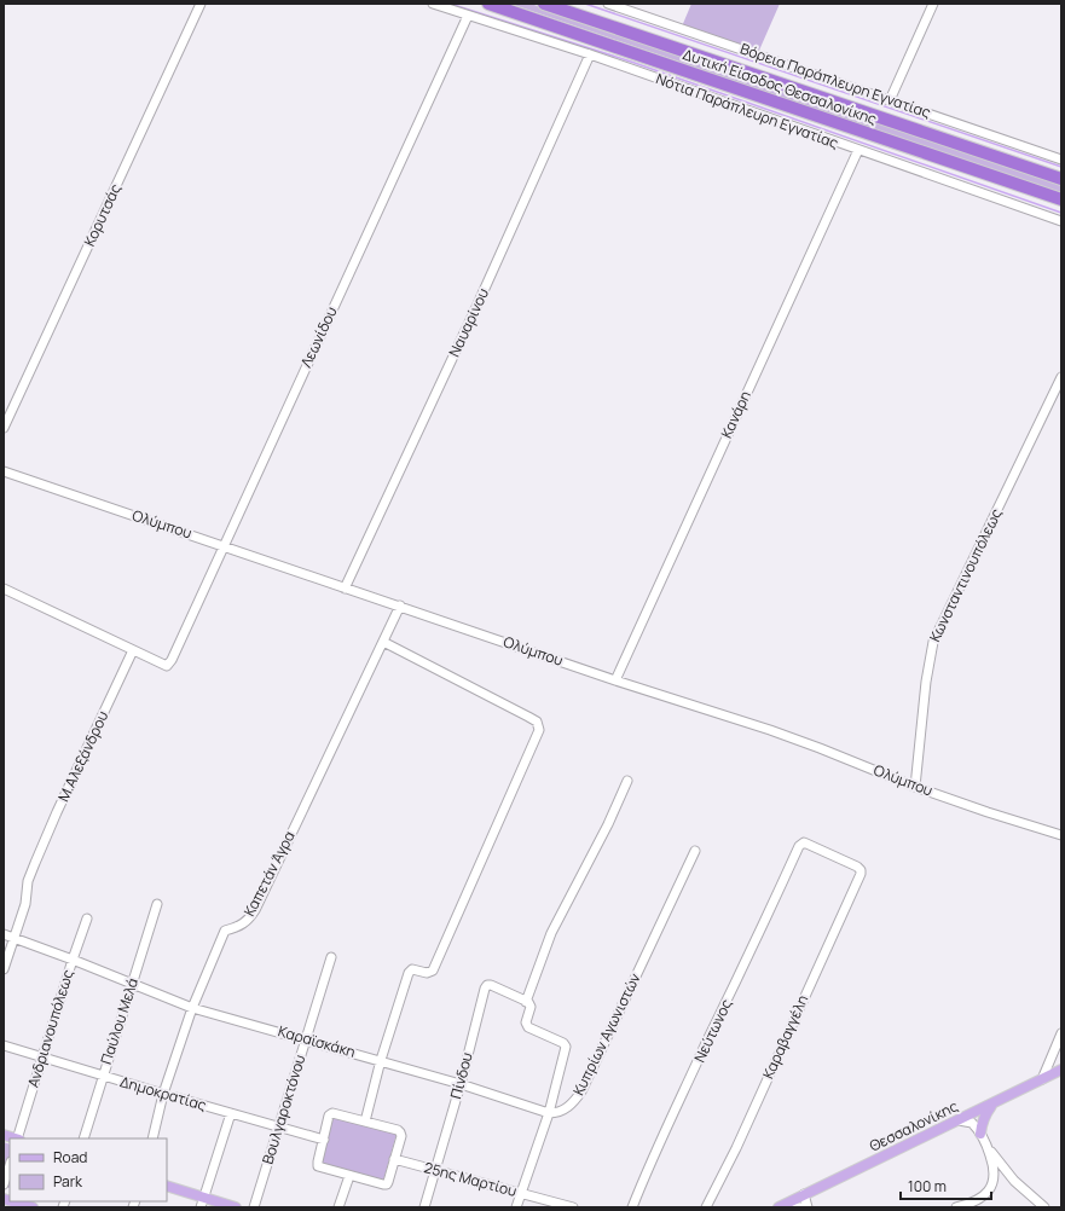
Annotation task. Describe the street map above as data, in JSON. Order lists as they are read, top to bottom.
{
  "streets": {
    "highway": ["Δυτική Είσοδος Θεσσαλονίκης"],
    "main road": ["Θεσσαλονίκης"],
    "street": [
      "Βόρεια Παράπλευρη Εγνατίας",
      "Νότια Παράπλευρη Εγνατίας",
      "Κορυτσάς",
      "Ναυαρίνου",
      "Λεωνίδου",
      "Κανάρη",
      "Ολύμπου",
      "Κωνσταντινουπόλεως",
      "Μ.Αλεξάνδρου",
      "Καπετάν Άγρα",
      "Παύλου Μελά",
      "Ανδριανουπόλεως",
      "Νεύτωνος",
      "Κυπρίων Αγωνιστών",
      "Καραβαγγέλη",
      "Καραϊσκάκη",
      "Πίνδου",
      "Δημοκρατίας",
      "Βουλγαροκτόνου",
      "25ης Μαρτίου"
    ]
  },
  "crossings": [
    ["Νότια Παράπλευρη Εγνατίας", "Ναυαρίνου"],
    ["Νότια Παράπλευρη Εγνατίας", "Λεωνίδου"],
    ["Νότια Παράπλευρη Εγνατίας", "Κανάρη"],
    ["Ναυαρίνου", "Ολύμπου"],
    ["Λεωνίδου", "Ολύμπου"],
    ["Λεωνίδου", "Μ.Αλεξάνδρου"],
    ["Κανάρη", "Ολύμπου"],
    ["Ολύμπου", "Κωνσταντινουπόλεως"],
    ["Ολύμπου", "Καπετάν Άγρα"],
    ["Μ.Αλεξάνδρου", "Καραϊσκάκη"],
    ["Καπετάν Άγρα", "Καραϊσκάκη"],
    ["Καπετάν Άγρα", "Δημοκρατίας"],
    ["Παύλου Μελά", "Καραϊσκάκη"],
    ["Παύλου Μελά", "Δημοκρατίας"],
    ["Ανδριανουπόλεως", "Καραϊσκάκη"],
    ["Ανδριανουπόλεως", "Δημοκρατίας"],
    ["Νεύτωνος", "Καραβαγγέλη"],
    ["Κυπρίων Αγωνιστών", "Καραϊσκάκη"],
    ["Καραϊσκάκη", "Πίνδου"],
    ["Καραϊσκάκη", "Βουλγαροκτόνου"],
    ["Πίνδου", "25ης Μαρτίου"],
    ["Δημοκρατίας", "Βουλγαροκτόνου"]
  ],
  "legend": ["Road", "Park"],
  "scale_bar": "100 m"
}
